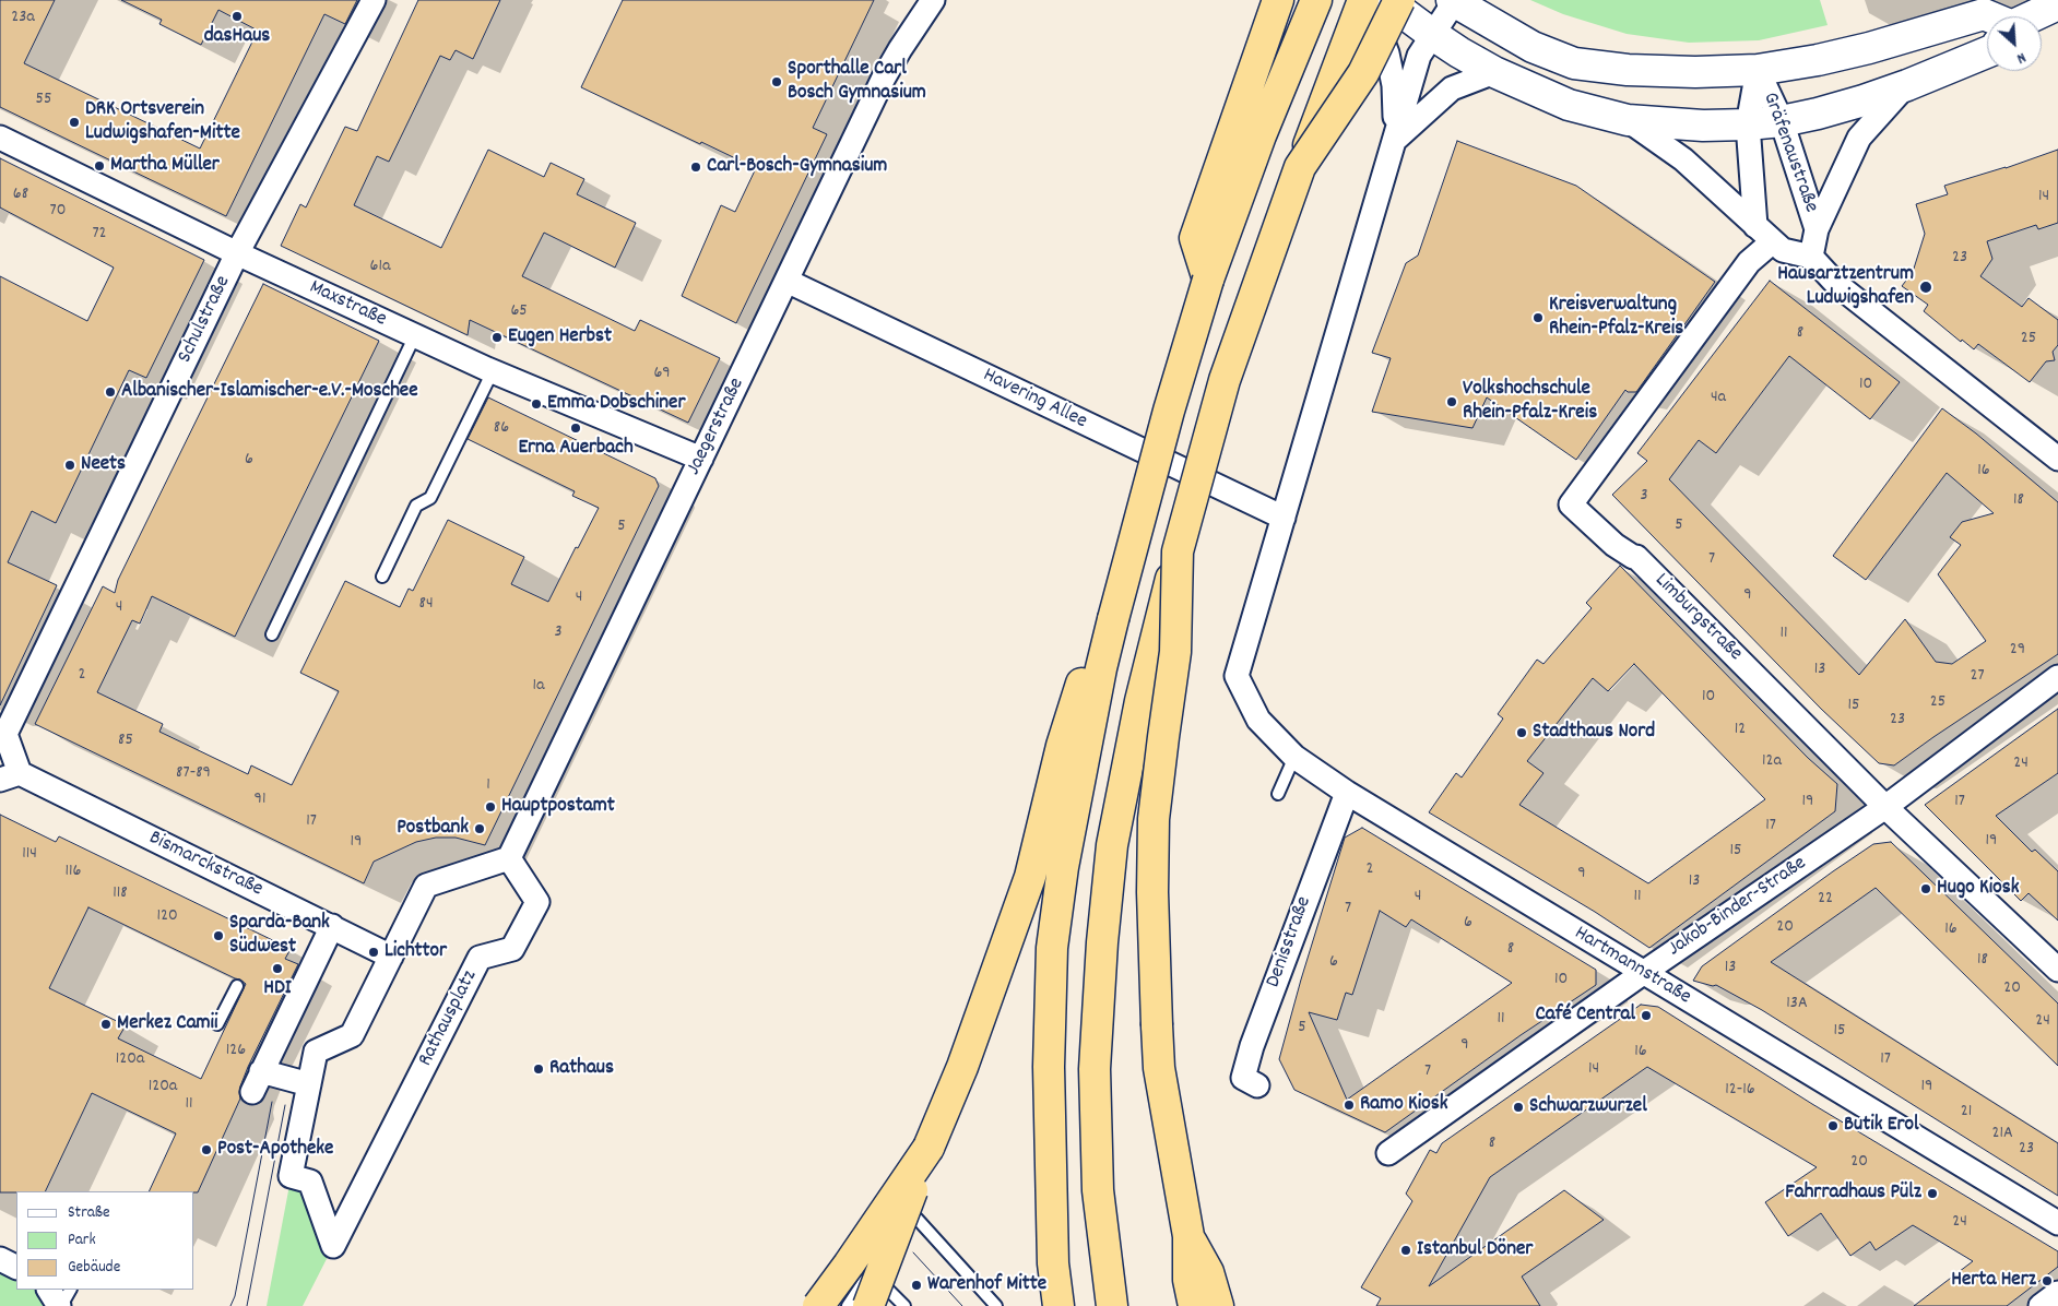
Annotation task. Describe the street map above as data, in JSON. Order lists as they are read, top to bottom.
{
  "streets": {
    "street": [
      "Gräfenaustraße",
      "Maxstraße",
      "Schulstraße",
      "Havering Allee",
      "Jaegerstraße",
      "Limburgstraße",
      "Bismarckstraße",
      "Jakob-Binder-Straße",
      "Denisstraße",
      "Hartmannstraße",
      "Rathausplatz"
    ]
  },
  "crossings": [
    ["Maxstraße", "Schulstraße"],
    ["Maxstraße", "Jaegerstraße"],
    ["Schulstraße", "Bismarckstraße"],
    ["Havering Allee", "Jaegerstraße"],
    ["Havering Allee", "Hartmannstraße"],
    ["Jaegerstraße", "Rathausplatz"],
    ["Limburgstraße", "Jakob-Binder-Straße"],
    ["Bismarckstraße", "Rathausplatz"],
    ["Jakob-Binder-Straße", "Hartmannstraße"],
    ["Denisstraße", "Hartmannstraße"]
  ],
  "places": [
    "dasHaus",
    "Sporthalle Carl Bosch Gymnasium",
    "DRK Ortsverein Ludwigshafen-Mitte",
    "Martha Müller",
    "Carl-Bosch-Gymnasium",
    "Hausarztzentrum Ludwigshafen",
    "Kreisverwaltung Rhein-Pfalz-Kreis",
    "Eugen Herbst",
    "Albanischer-Islamischer-e.V.-Moschee",
    "Volkshochschule Rhein-Pfalz-Kreis",
    "Emma Dobschiner",
    "Erna Auerbach",
    "Neets",
    "Stadthaus Nord",
    "Hauptpostamt",
    "Postbank",
    "Hugo Kiosk",
    "Sparda-Bank Südwest",
    "Lichttor",
    "HDI",
    "Café Central",
    "Merkez Camii",
    "Rathaus",
    "Ramo Kiosk",
    "Schwarzwurzel",
    "Butik Erol",
    "Post-Apotheke",
    "Fahrradhaus Pülz",
    "Istanbul Döner",
    "Herta Herz",
    "Warenhof Mitte"
  ],
  "house_numbers": [
    "23a",
    "55",
    "68",
    "14",
    "70",
    "72",
    "23",
    "61a",
    "65",
    "8",
    "25",
    "69",
    "10",
    "4a",
    "86",
    "6",
    "16",
    "3",
    "18",
    "5",
    "5",
    "7",
    "9",
    "4",
    "84",
    "4",
    "3",
    "11",
    "29",
    "13",
    "2",
    "27",
    "1a",
    "10",
    "25",
    "15",
    "23",
    "12",
    "85",
    "12a",
    "24",
    "87-89",
    "1",
    "91",
    "19",
    "17",
    "17",
    "17",
    "19",
    "19",
    "15",
    "114",
    "2",
    "116",
    "9",
    "13",
    "118",
    "4",
    "11",
    "22",
    "7",
    "120",
    "6",
    "20",
    "16",
    "8",
    "18",
    "6",
    "13",
    "10",
    "20",
    "13A",
    "11",
    "24",
    "5",
    "15",
    "9",
    "126",
    "16",
    "120a",
    "17",
    "14",
    "7",
    "120a",
    "19",
    "12-16",
    "11",
    "21",
    "21A",
    "8",
    "23",
    "20",
    "24"
  ],
  "legend": ["Straße", "Park", "Gebäude"],
  "north": "bottom right"
}
